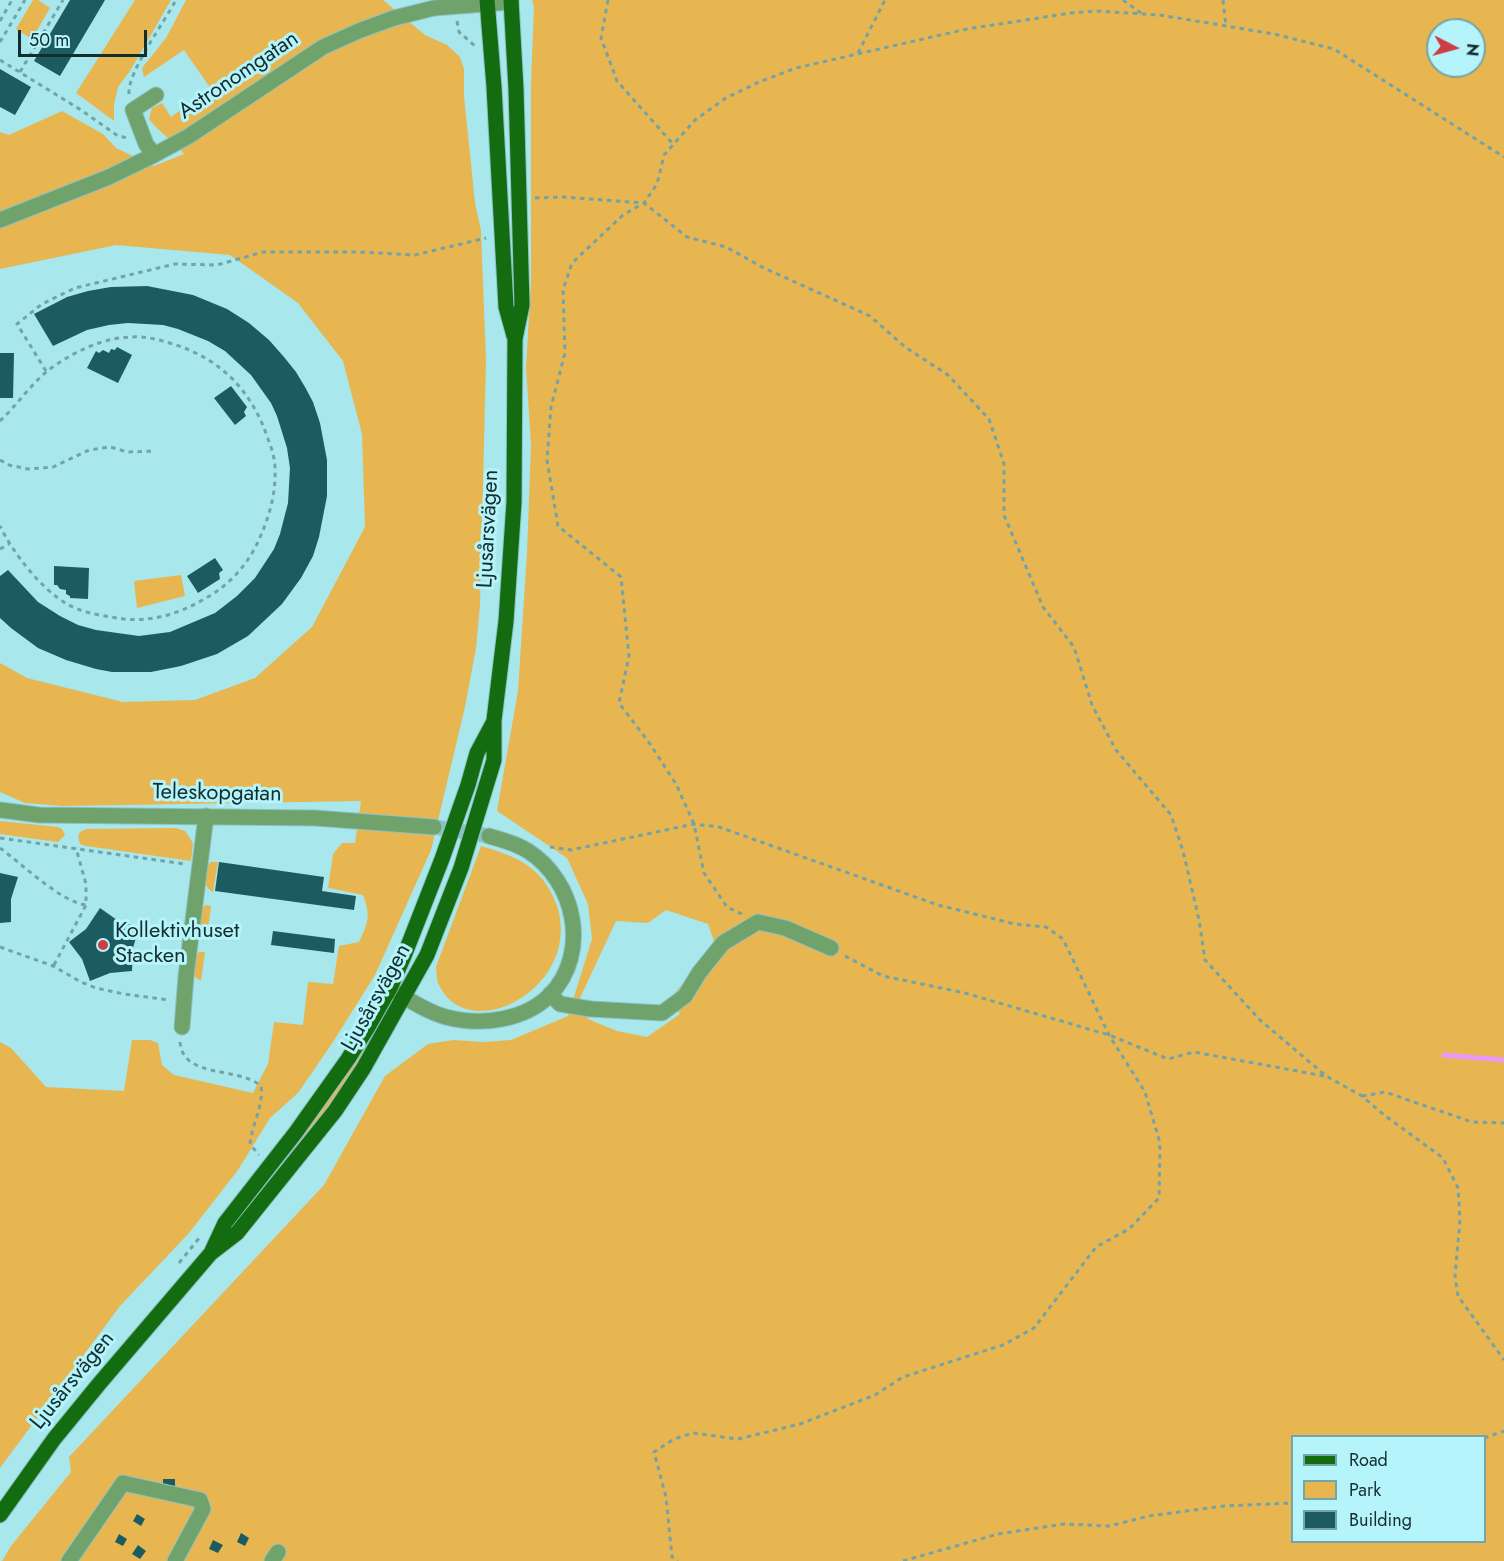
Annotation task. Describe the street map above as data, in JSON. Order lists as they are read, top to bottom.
{
  "streets": {
    "main road": ["Ljusårsvägen"],
    "street": ["Astronomgatan", "Teleskopgatan"]
  },
  "crossings": [
    ["Astronomgatan", "Ljusårsvägen"]
  ],
  "places": ["Kollektivhuset Stacken"],
  "legend": ["Road", "Park", "Building"],
  "scale_bar": "50 m",
  "north": "right"
}
